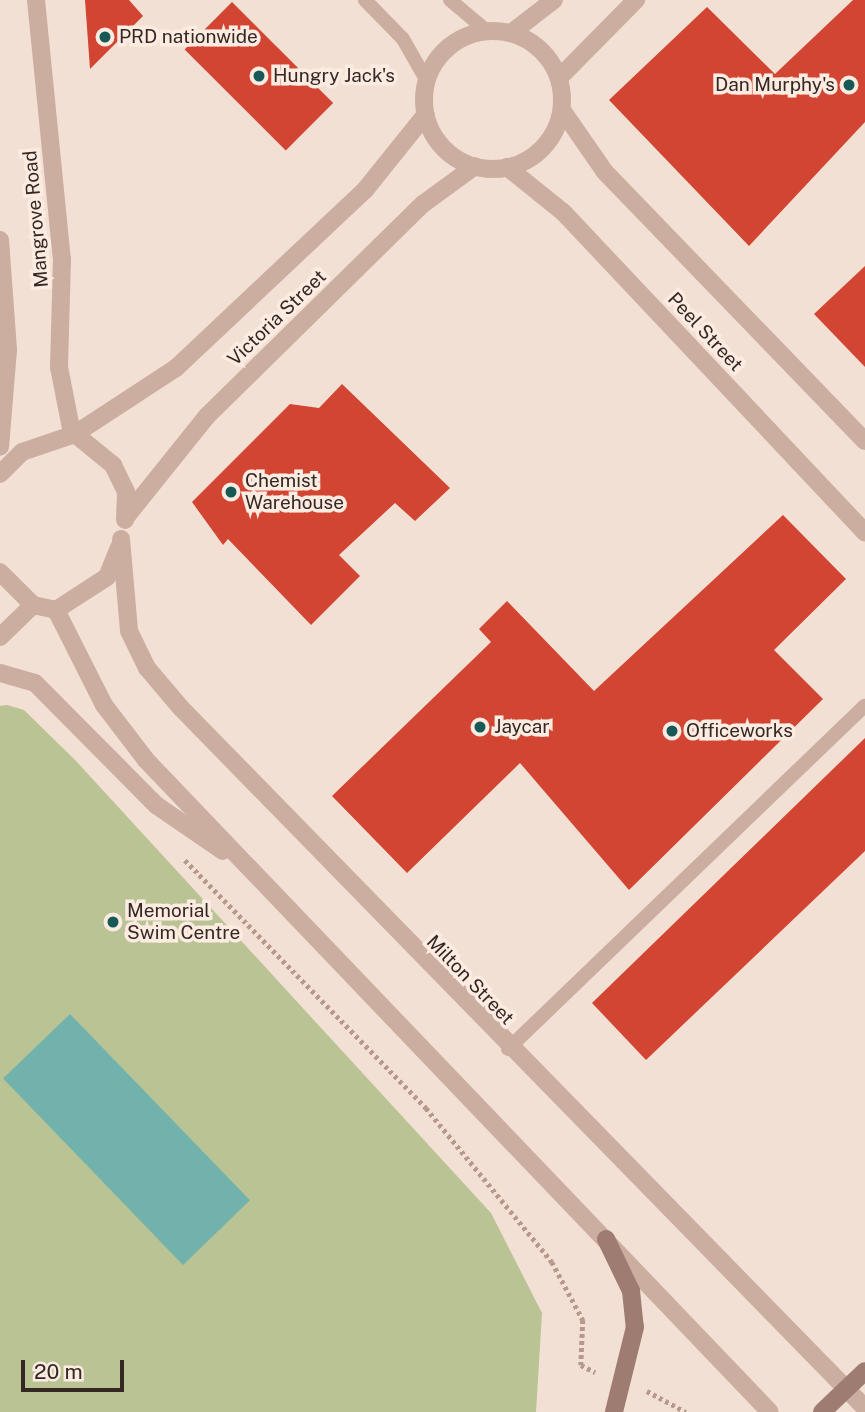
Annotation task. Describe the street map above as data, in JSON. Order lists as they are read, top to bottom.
{
  "streets": {
    "street": [
      "Mangrove Road",
      "Victoria Street",
      "Peel Street",
      "Milton Street"
    ]
  },
  "crossings": [
    ["Mangrove Road", "Victoria Street"],
    ["Victoria Street", "Peel Street"]
  ],
  "places": [
    "PRD nationwide",
    "Hungry Jack's",
    "Dan Murphy's",
    "Chemist Warehouse",
    "Jaycar",
    "Officeworks",
    "Memorial Swim Centre"
  ],
  "scale_bar": "20 m"
}
